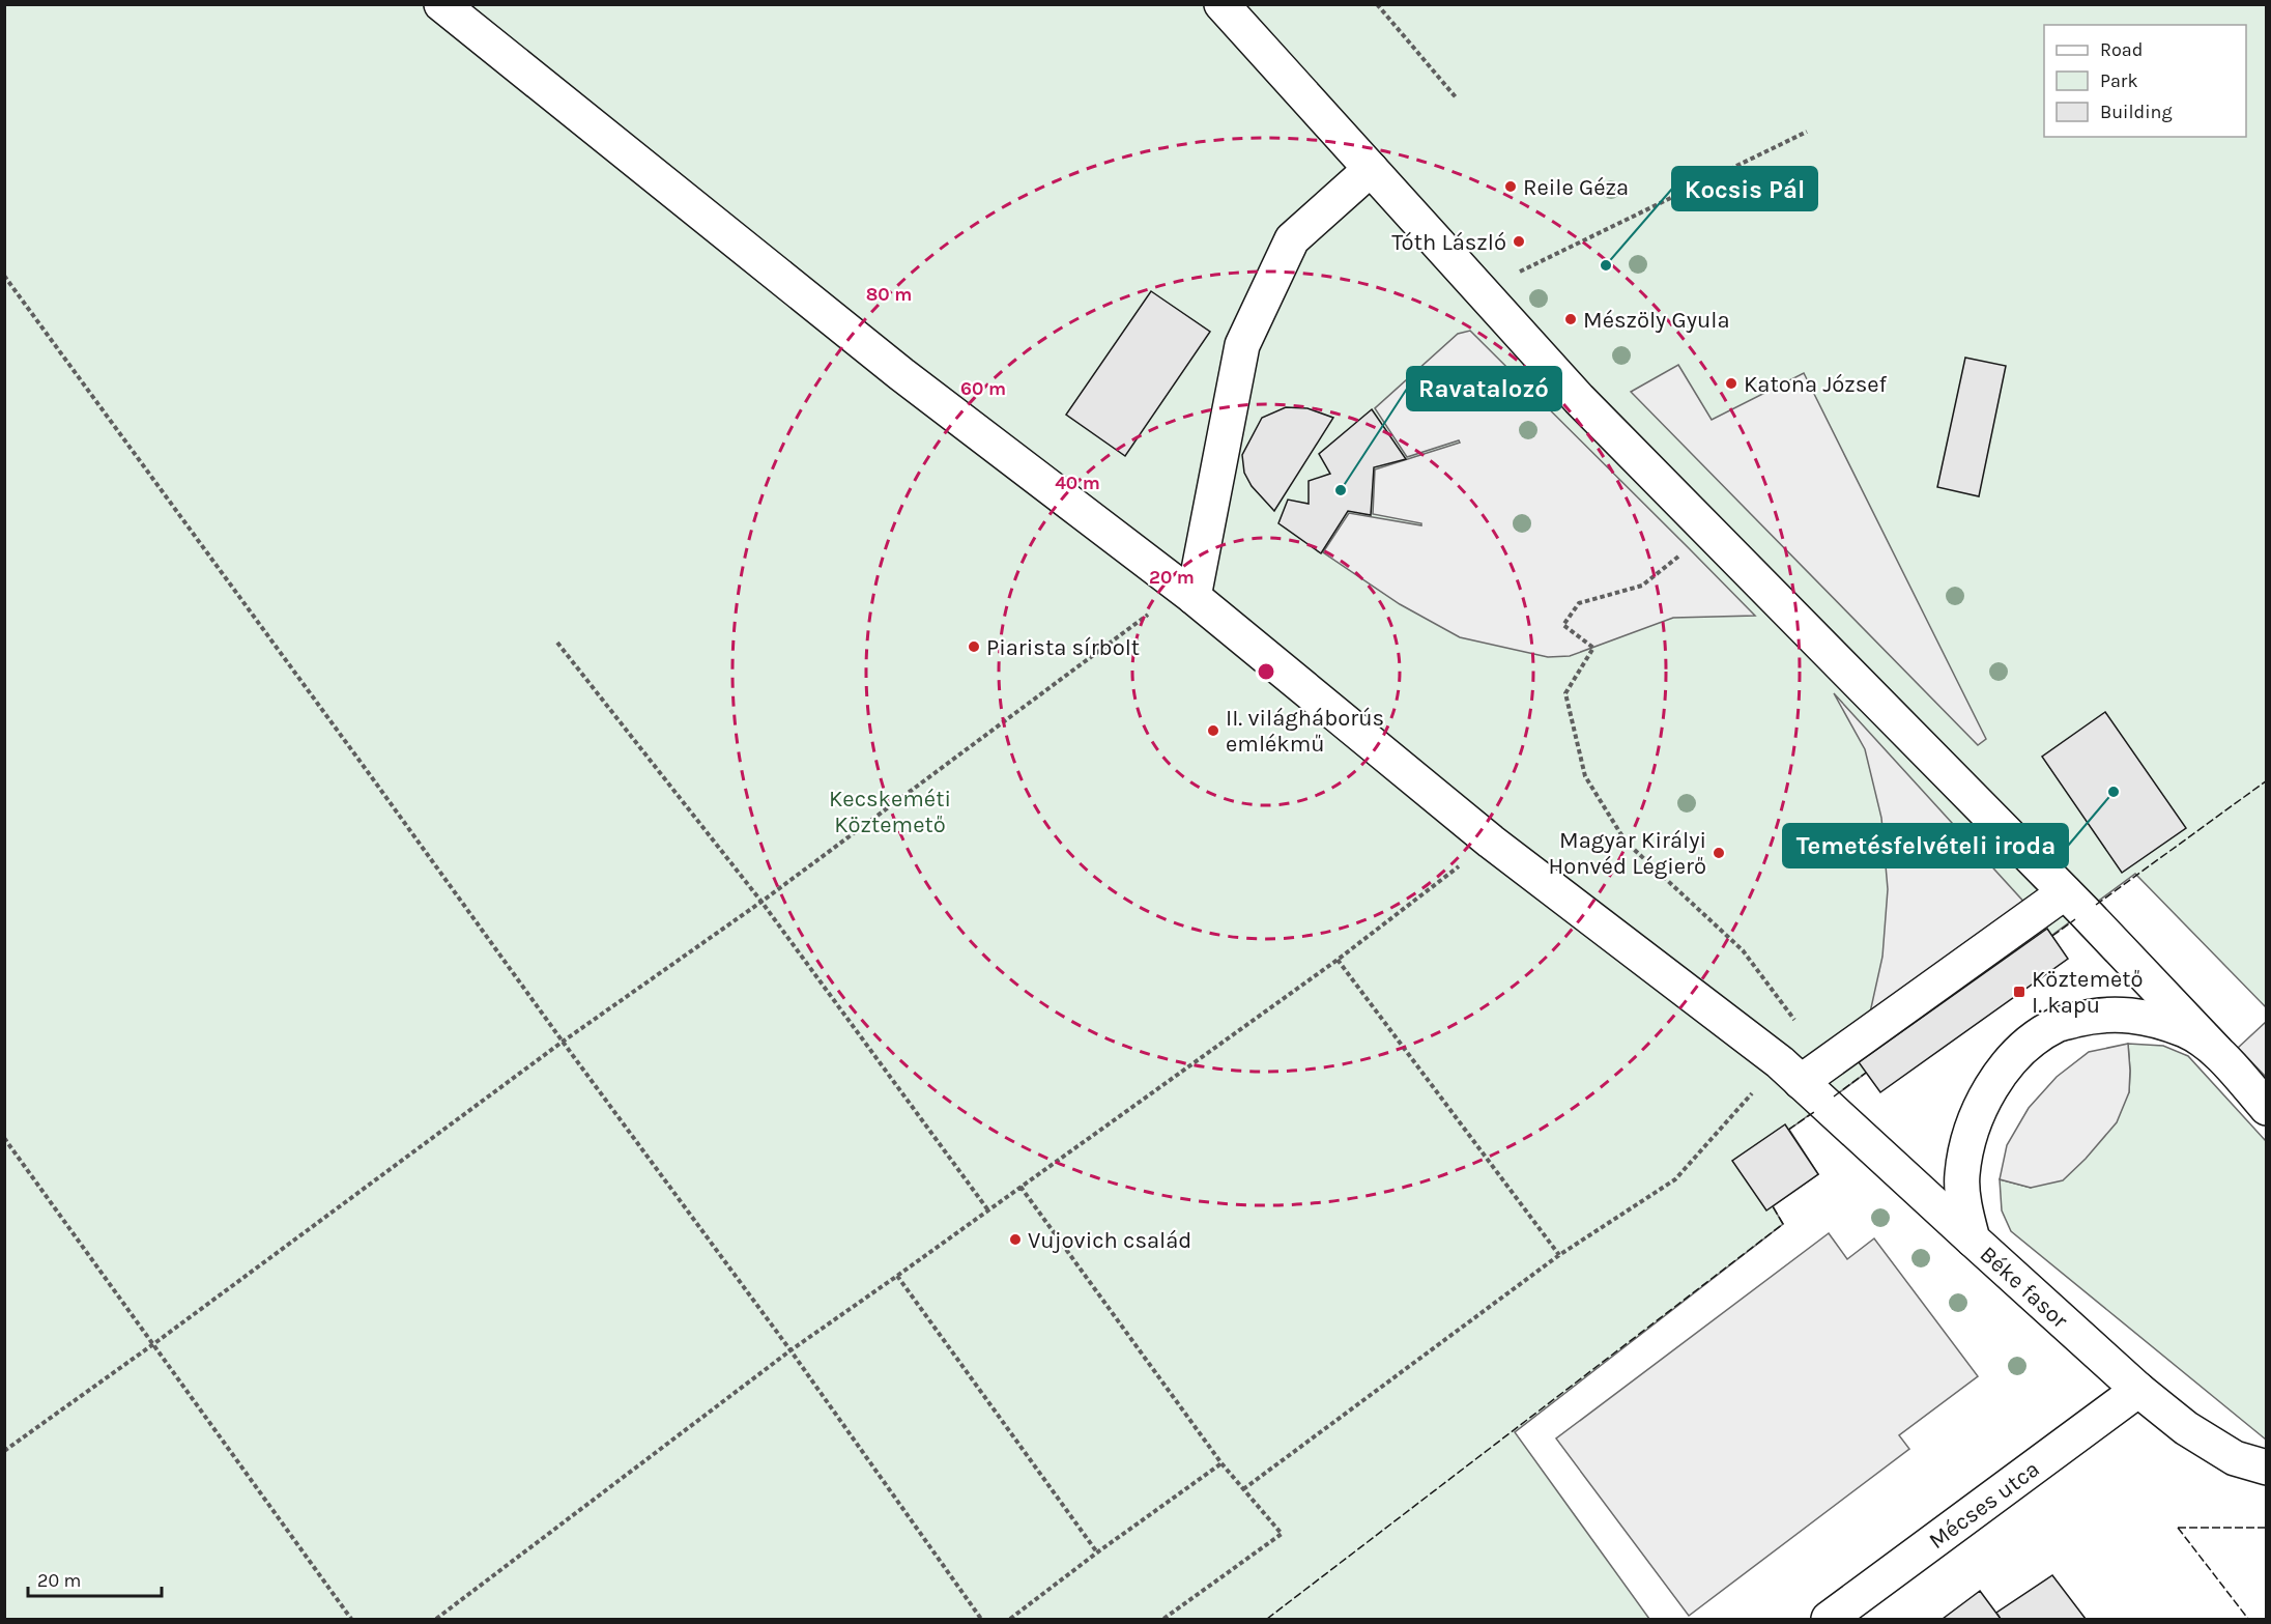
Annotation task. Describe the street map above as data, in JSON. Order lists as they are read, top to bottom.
{
  "streets": {
    "street": ["Béke fasor", "Mécses utca"]
  },
  "crossings": [
    ["Béke fasor", "Mécses utca"]
  ],
  "parks": ["Kecskeméti Köztemető"],
  "places": {
    "other": [
      "Reile Géza",
      "Tóth László",
      "Kocsis Pál",
      "Mészöly Gyula",
      "Katona József",
      "Ravatalozó",
      "Piarista sírbolt",
      "II. világháborús emlékmű",
      "Temetésfelvételi iroda",
      "Magyar Királyi Honvéd Légierő",
      "Vujovich család"
    ],
    "transit": ["Köztemető I. kapu"]
  },
  "legend": ["Road", "Park", "Building"],
  "scale_bar": "20 m",
  "rings": [
    "80 m",
    "60 m",
    "40 m",
    "20 m"
  ]
}
